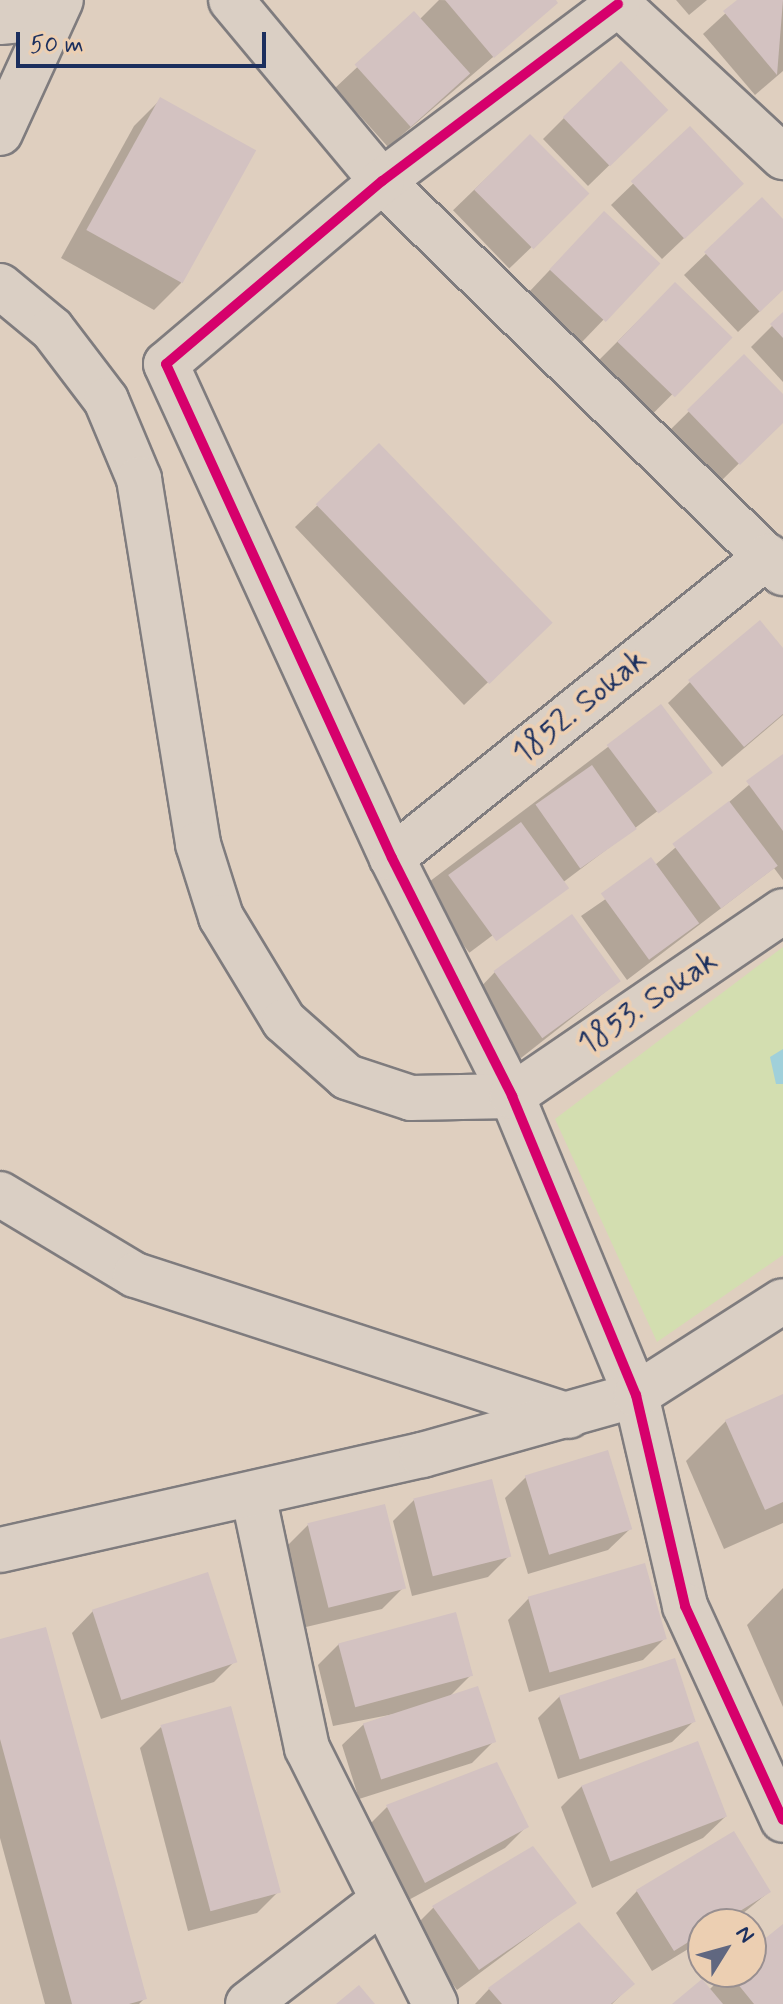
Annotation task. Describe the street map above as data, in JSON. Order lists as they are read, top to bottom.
{
  "streets": {
    "street": ["1852. Sokak", "1853. Sokak"]
  },
  "scale_bar": "50 m",
  "north": "top right"
}
